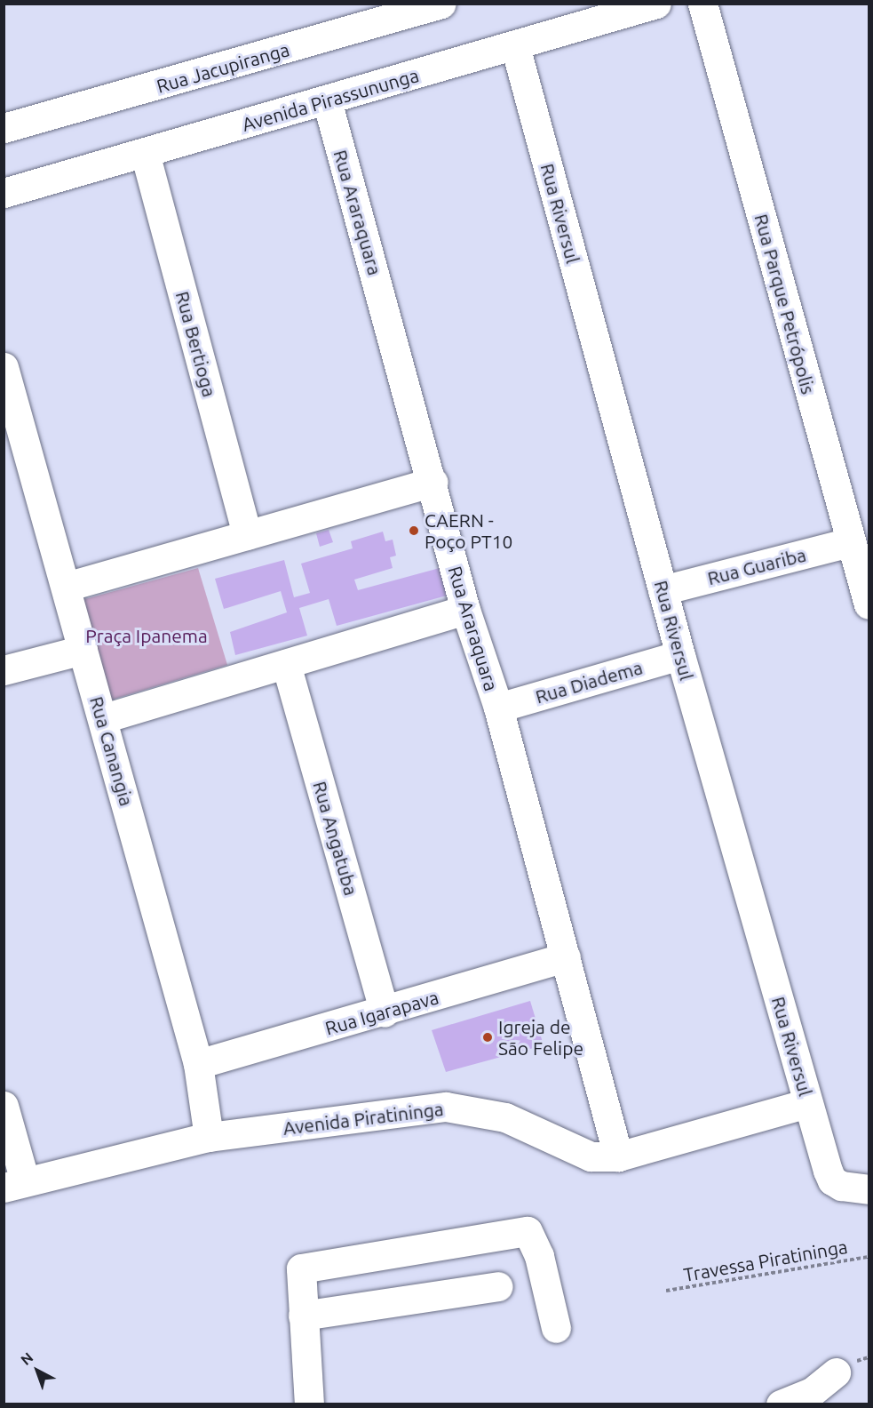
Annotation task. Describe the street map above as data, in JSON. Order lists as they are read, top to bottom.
{
  "streets": {
    "street": [
      "Rua Jacupiranga",
      "Avenida Pirassununga",
      "Rua Araraquara",
      "Rua Riversul",
      "Rua Parque Petrópolis",
      "Rua Bertioga",
      "Rua Guariba",
      "Rua Diadema",
      "Rua Canangia",
      "Rua Angatuba",
      "Rua Igarapava",
      "Avenida Piratininga"
    ],
    "path": ["Travessa Piratininga"]
  },
  "crossings": [
    ["Avenida Pirassununga", "Rua Araraquara"],
    ["Avenida Pirassununga", "Rua Riversul"],
    ["Avenida Pirassununga", "Rua Bertioga"],
    ["Rua Araraquara", "Rua Diadema"],
    ["Rua Araraquara", "Rua Igarapava"],
    ["Rua Araraquara", "Avenida Piratininga"],
    ["Rua Riversul", "Rua Guariba"],
    ["Rua Riversul", "Rua Diadema"],
    ["Rua Riversul", "Avenida Piratininga"],
    ["Rua Parque Petrópolis", "Rua Guariba"],
    ["Rua Canangia", "Rua Igarapava"],
    ["Rua Canangia", "Avenida Piratininga"],
    ["Rua Angatuba", "Rua Igarapava"]
  ],
  "parks": ["Praça Ipanema"],
  "places": ["CAERN - Poço PT10", "Igreja de São Felipe"],
  "north": "top left"
}
